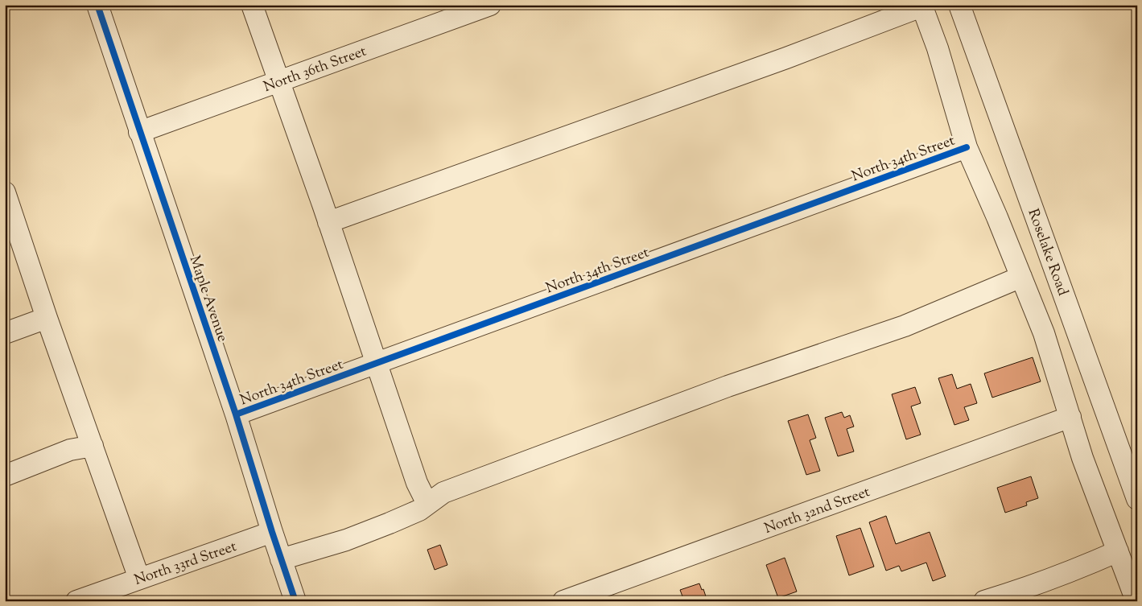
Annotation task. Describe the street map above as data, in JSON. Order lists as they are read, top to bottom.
{
  "streets": {
    "street": [
      "North 36th Street",
      "North 34th Street",
      "Roselake Road",
      "Maple Avenue",
      "North 32nd Street",
      "North 33rd Street"
    ]
  },
  "crossings": [
    ["North 36th Street", "Maple Avenue"],
    ["North 34th Street", "Maple Avenue"],
    ["Maple Avenue", "North 33rd Street"]
  ]
}
